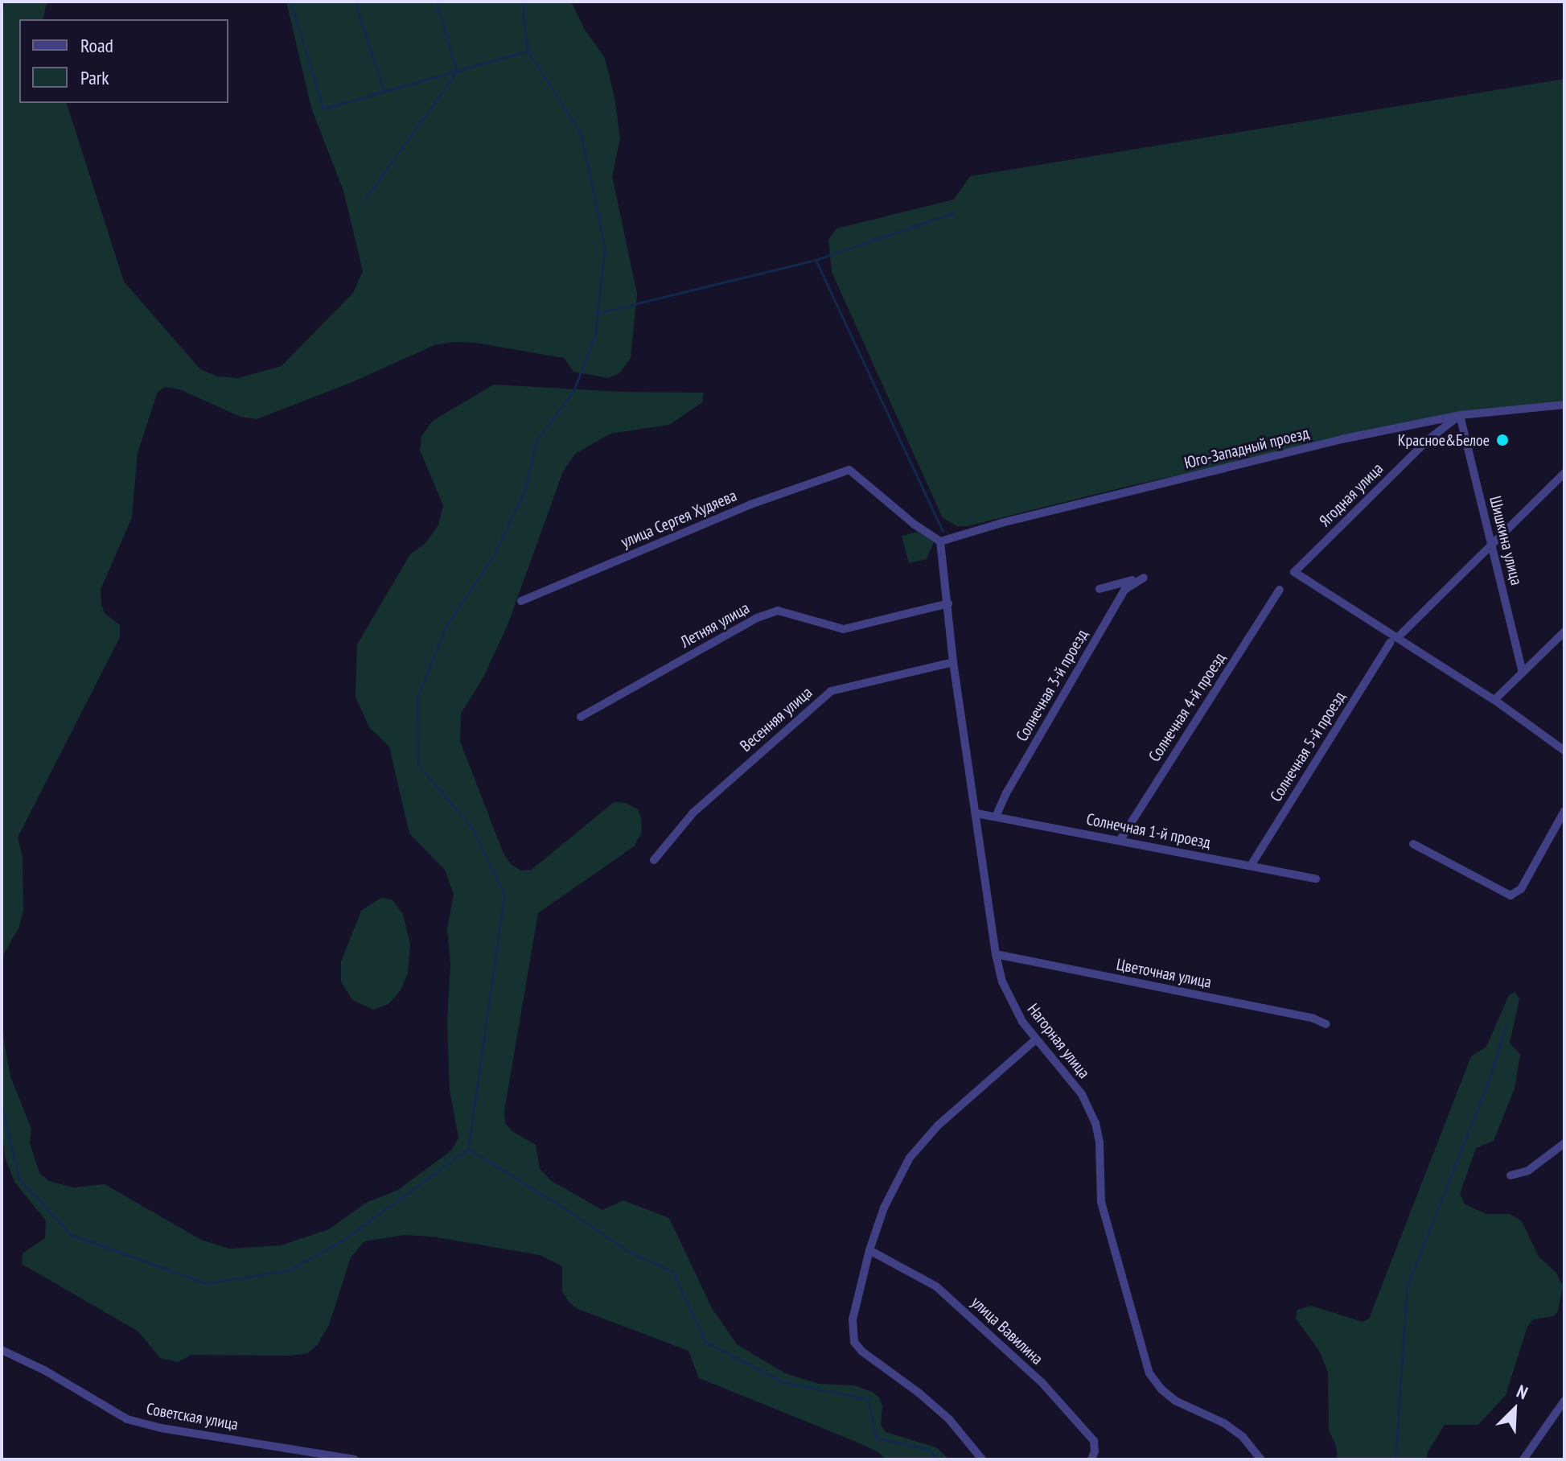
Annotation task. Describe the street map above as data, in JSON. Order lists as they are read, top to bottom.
{
  "streets": {
    "street": [
      "Юго-Западный проезд",
      "Ягодная улица",
      "улица Сергея Худяева",
      "Шишкина улица",
      "Летняя улица",
      "Солнечная 3-й проезд",
      "Солнечная 4-й проезд",
      "Весенняя улица",
      "Солнечная 5-й проезд",
      "Солнечная 1-й проезд",
      "Цветочная улица",
      "Нагорная улица",
      "улица Вавилина",
      "Советская улица"
    ]
  },
  "crossings": [
    ["Юго-Западный проезд", "Ягодная улица"],
    ["Юго-Западный проезд", "улица Сергея Худяева"],
    ["Юго-Западный проезд", "Шишкина улица"],
    ["Юго-Западный проезд", "Нагорная улица"],
    ["Ягодная улица", "Шишкина улица"],
    ["Ягодная улица", "Солнечная 5-й проезд"],
    ["улица Сергея Худяева", "Нагорная улица"],
    ["Шишкина улица", "Солнечная 5-й проезд"],
    ["Летняя улица", "Нагорная улица"],
    ["Солнечная 3-й проезд", "Солнечная 1-й проезд"],
    ["Солнечная 4-й проезд", "Солнечная 1-й проезд"],
    ["Весенняя улица", "Нагорная улица"],
    ["Солнечная 5-й проезд", "Солнечная 1-й проезд"],
    ["Солнечная 1-й проезд", "Нагорная улица"],
    ["Цветочная улица", "Нагорная улица"]
  ],
  "places": ["Красное&Белое"],
  "legend": ["Road", "Park"],
  "north": "top right"
}
